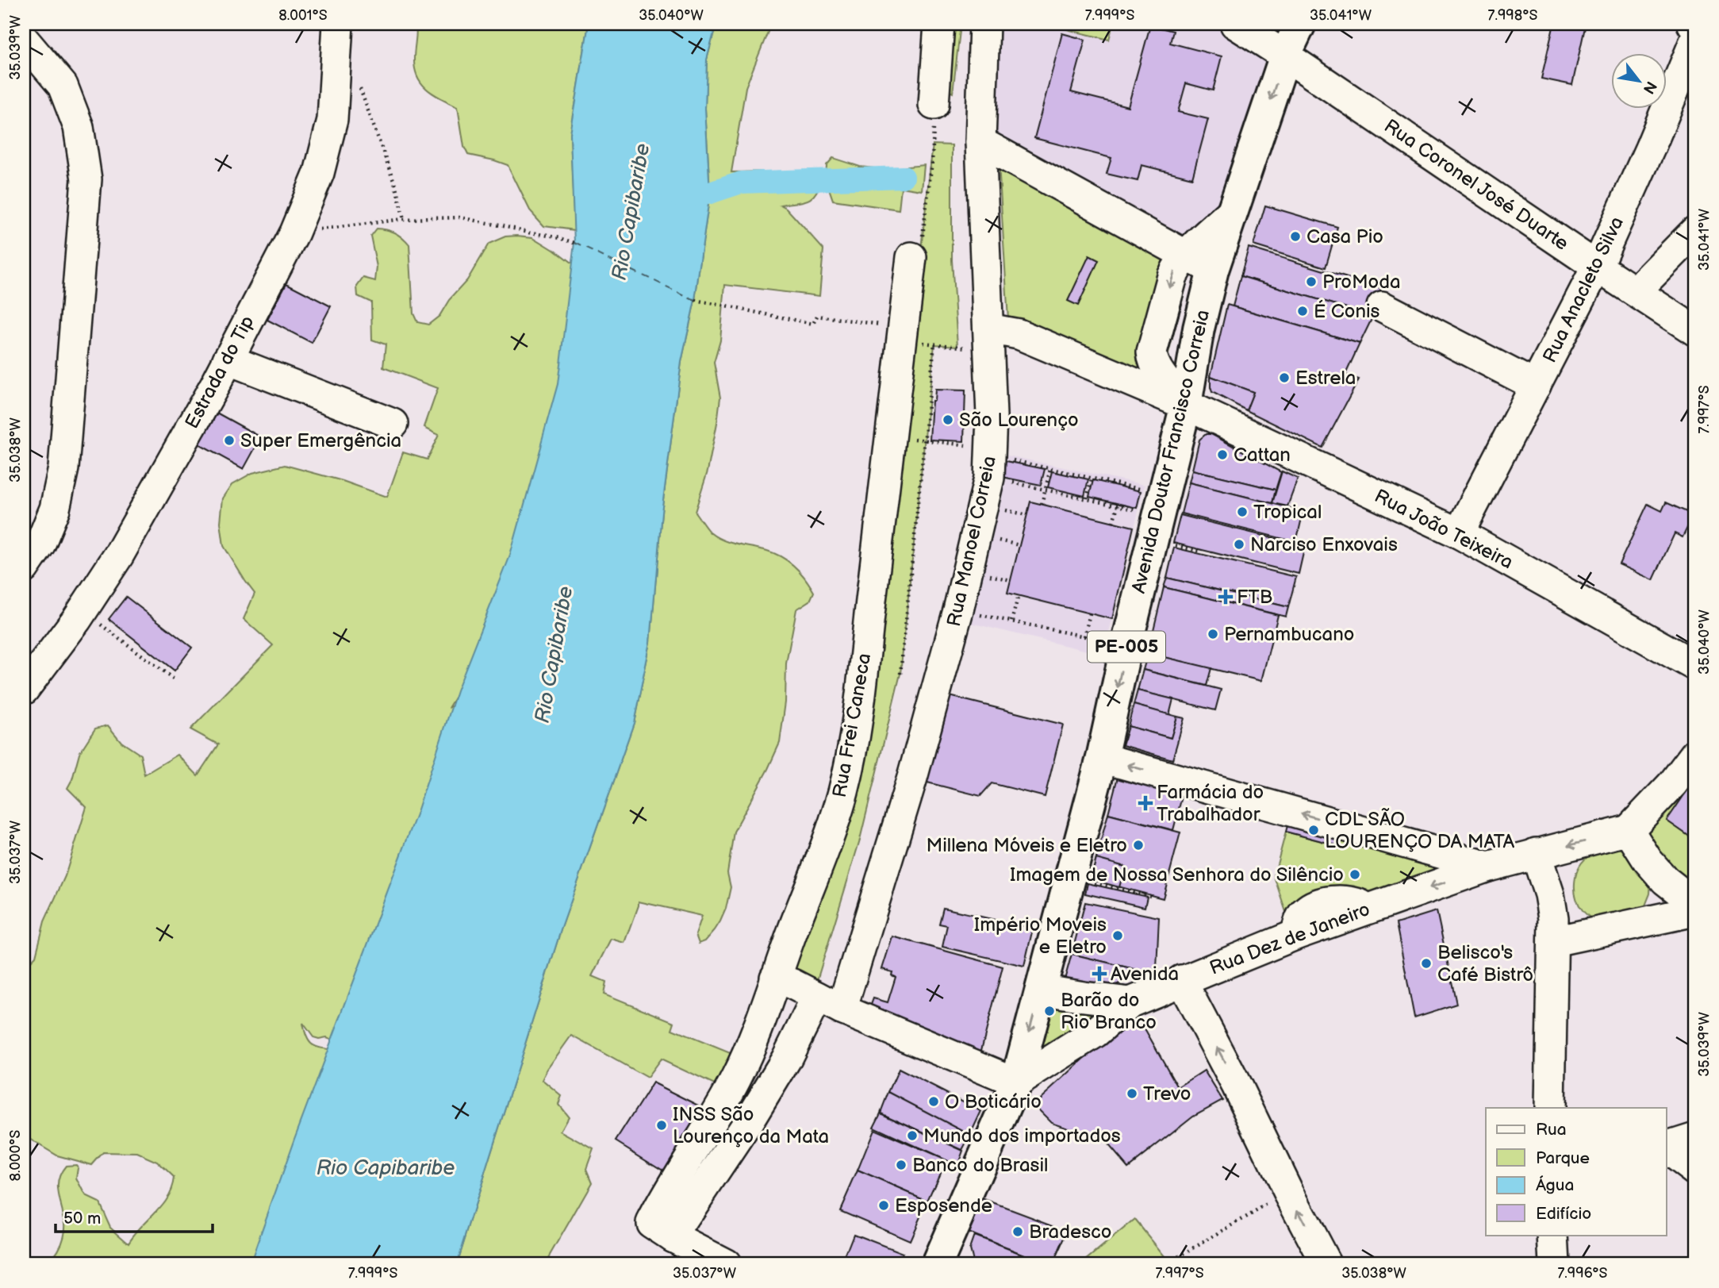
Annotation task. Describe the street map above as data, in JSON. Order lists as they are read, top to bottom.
{
  "streets": {
    "main road": ["Avenida Doutor Francisco Correia", "PE-005"],
    "street": [
      "Rua Coronel José Duarte",
      "Rua Anacleto Silva",
      "Estrada do Tip",
      "Rua João Teixeira",
      "Rua Manoel Correia",
      "Rua Frei Caneca",
      "Rua Dez de Janeiro"
    ]
  },
  "crossings": [
    ["Rua Coronel José Duarte", "Rua Anacleto Silva"],
    ["Rua Coronel José Duarte", "Avenida Doutor Francisco Correia"],
    ["Rua Anacleto Silva", "Rua João Teixeira"],
    ["Avenida Doutor Francisco Correia", "Rua João Teixeira"],
    ["Avenida Doutor Francisco Correia", "Rua Dez de Janeiro"],
    ["Rua João Teixeira", "Rua Manoel Correia"]
  ],
  "one_way": ["Rua Dez de Janeiro"],
  "water": ["Rio Capibaribe"],
  "places": {
    "other": [
      "Casa Pio",
      "ProModa",
      "É Conis",
      "Estrela",
      "São Lourenço",
      "Super Emergência",
      "Cattan",
      "Tropical",
      "Narciso Enxovais",
      "Pernambucano",
      "CDL SÃO LOURENÇO DA MATA",
      "Millena Móveis e Eletro",
      "Imagem de Nossa Senhora do Silêncio",
      "Império Moveis e Eletro",
      "Belisco's Café Bistrô",
      "Barão do Rio Branco",
      "Trevo",
      "O Boticário",
      "INSS São Lourenço da Mata",
      "Mundo dos importados",
      "Banco do Brasil",
      "Esposende",
      "Bradesco"
    ],
    "health": ["FTB", "Farmácia do Trabalhador", "Avenida"]
  },
  "legend": [
    "Rua",
    "Parque",
    "Água",
    "Edifício"
  ],
  "scale_bar": "50 m",
  "north": "bottom right",
  "coordinates": [
    "8.001°S",
    "35.040°W",
    "7.999°S",
    "35.041°W",
    "7.998°S",
    "35.039°W",
    "7.997°S",
    "35.038°W",
    "35.037°W",
    "8.000°S",
    "7.996°S"
  ]
}
